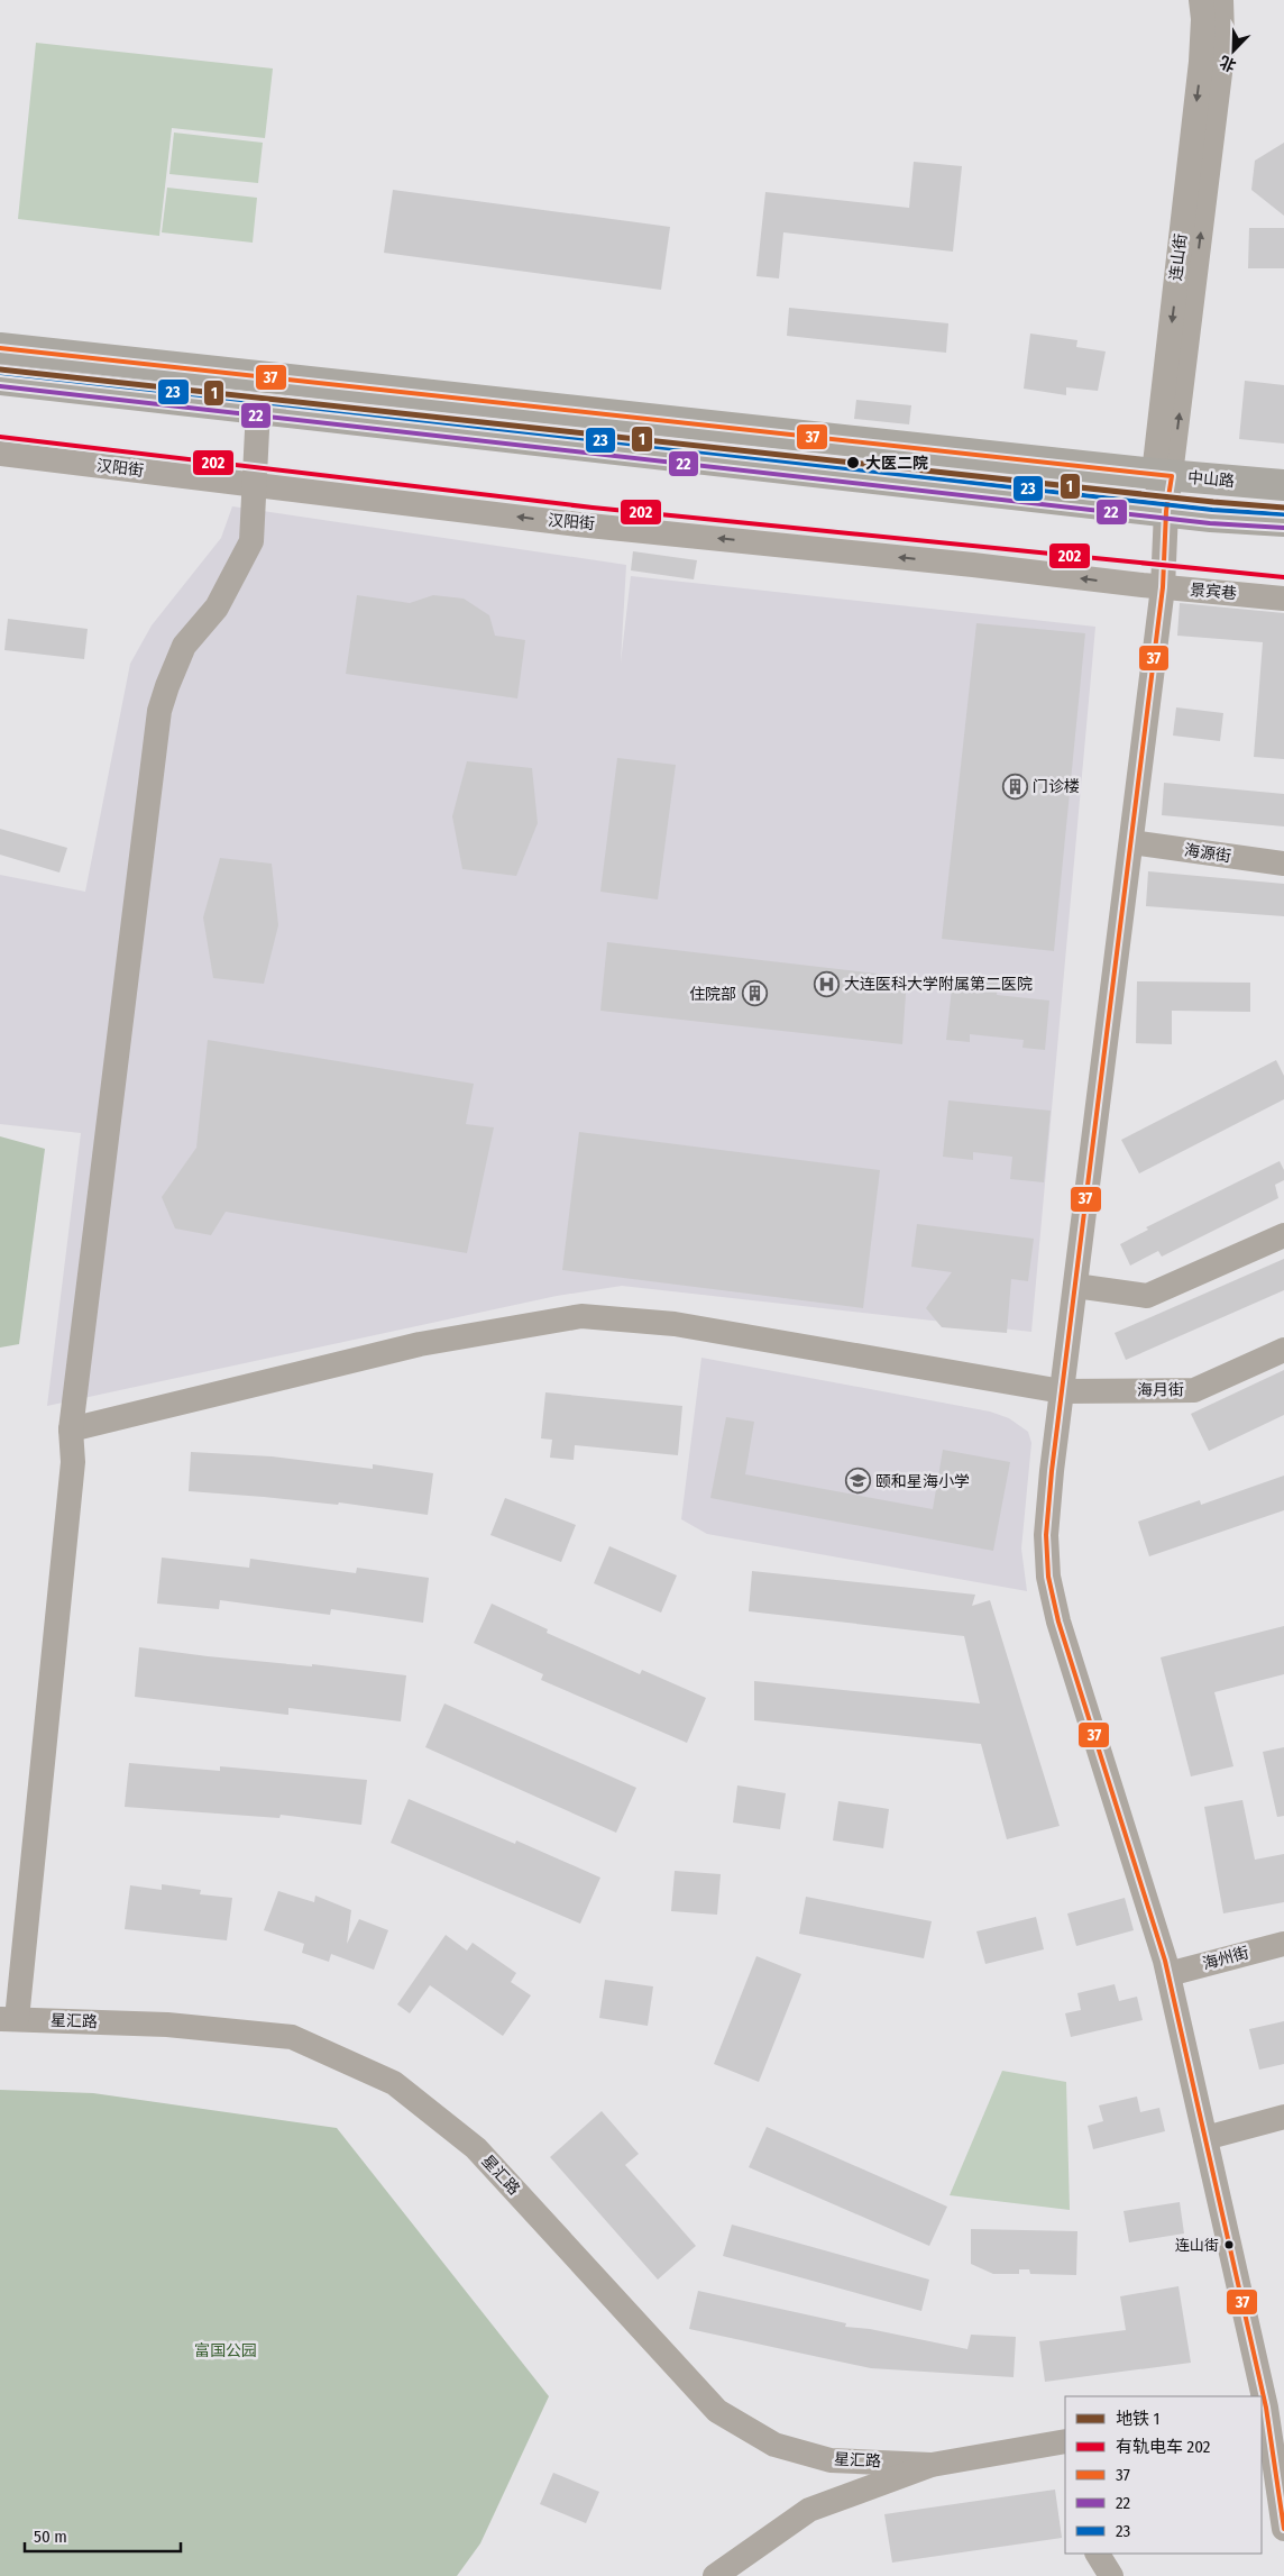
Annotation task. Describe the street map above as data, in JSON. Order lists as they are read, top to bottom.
{
  "streets": {
    "highway": ["中山路"],
    "street": [
      "连山街",
      "汉阳街",
      "景宾巷",
      "海源街",
      "海月街",
      "海州街",
      "星汇路"
    ]
  },
  "crossings": [
    ["连山街", "汉阳街"],
    ["连山街", "中山路"],
    ["连山街", "景宾巷"],
    ["连山街", "海源街"],
    ["连山街", "海月街"],
    ["连山街", "海州街"],
    ["汉阳街", "景宾巷"]
  ],
  "one_way": ["汉阳街"],
  "parks": ["富国公园"],
  "places": {
    "other": ["大医二院", "连山街"],
    "building": ["门诊楼", "住院部"],
    "hospital": ["大连医科大学附属第二医院"],
    "school or university": ["颐和星海小学"]
  },
  "lines": [
    "transit line 37",
    "metro line 1",
    "transit line 23",
    "transit line 22",
    "tram line 202"
  ],
  "legend": [
    "地铁 1",
    "有轨电车 202",
    "37",
    "22",
    "23"
  ],
  "scale_bar": "50 m",
  "north": "bottom left"
}
